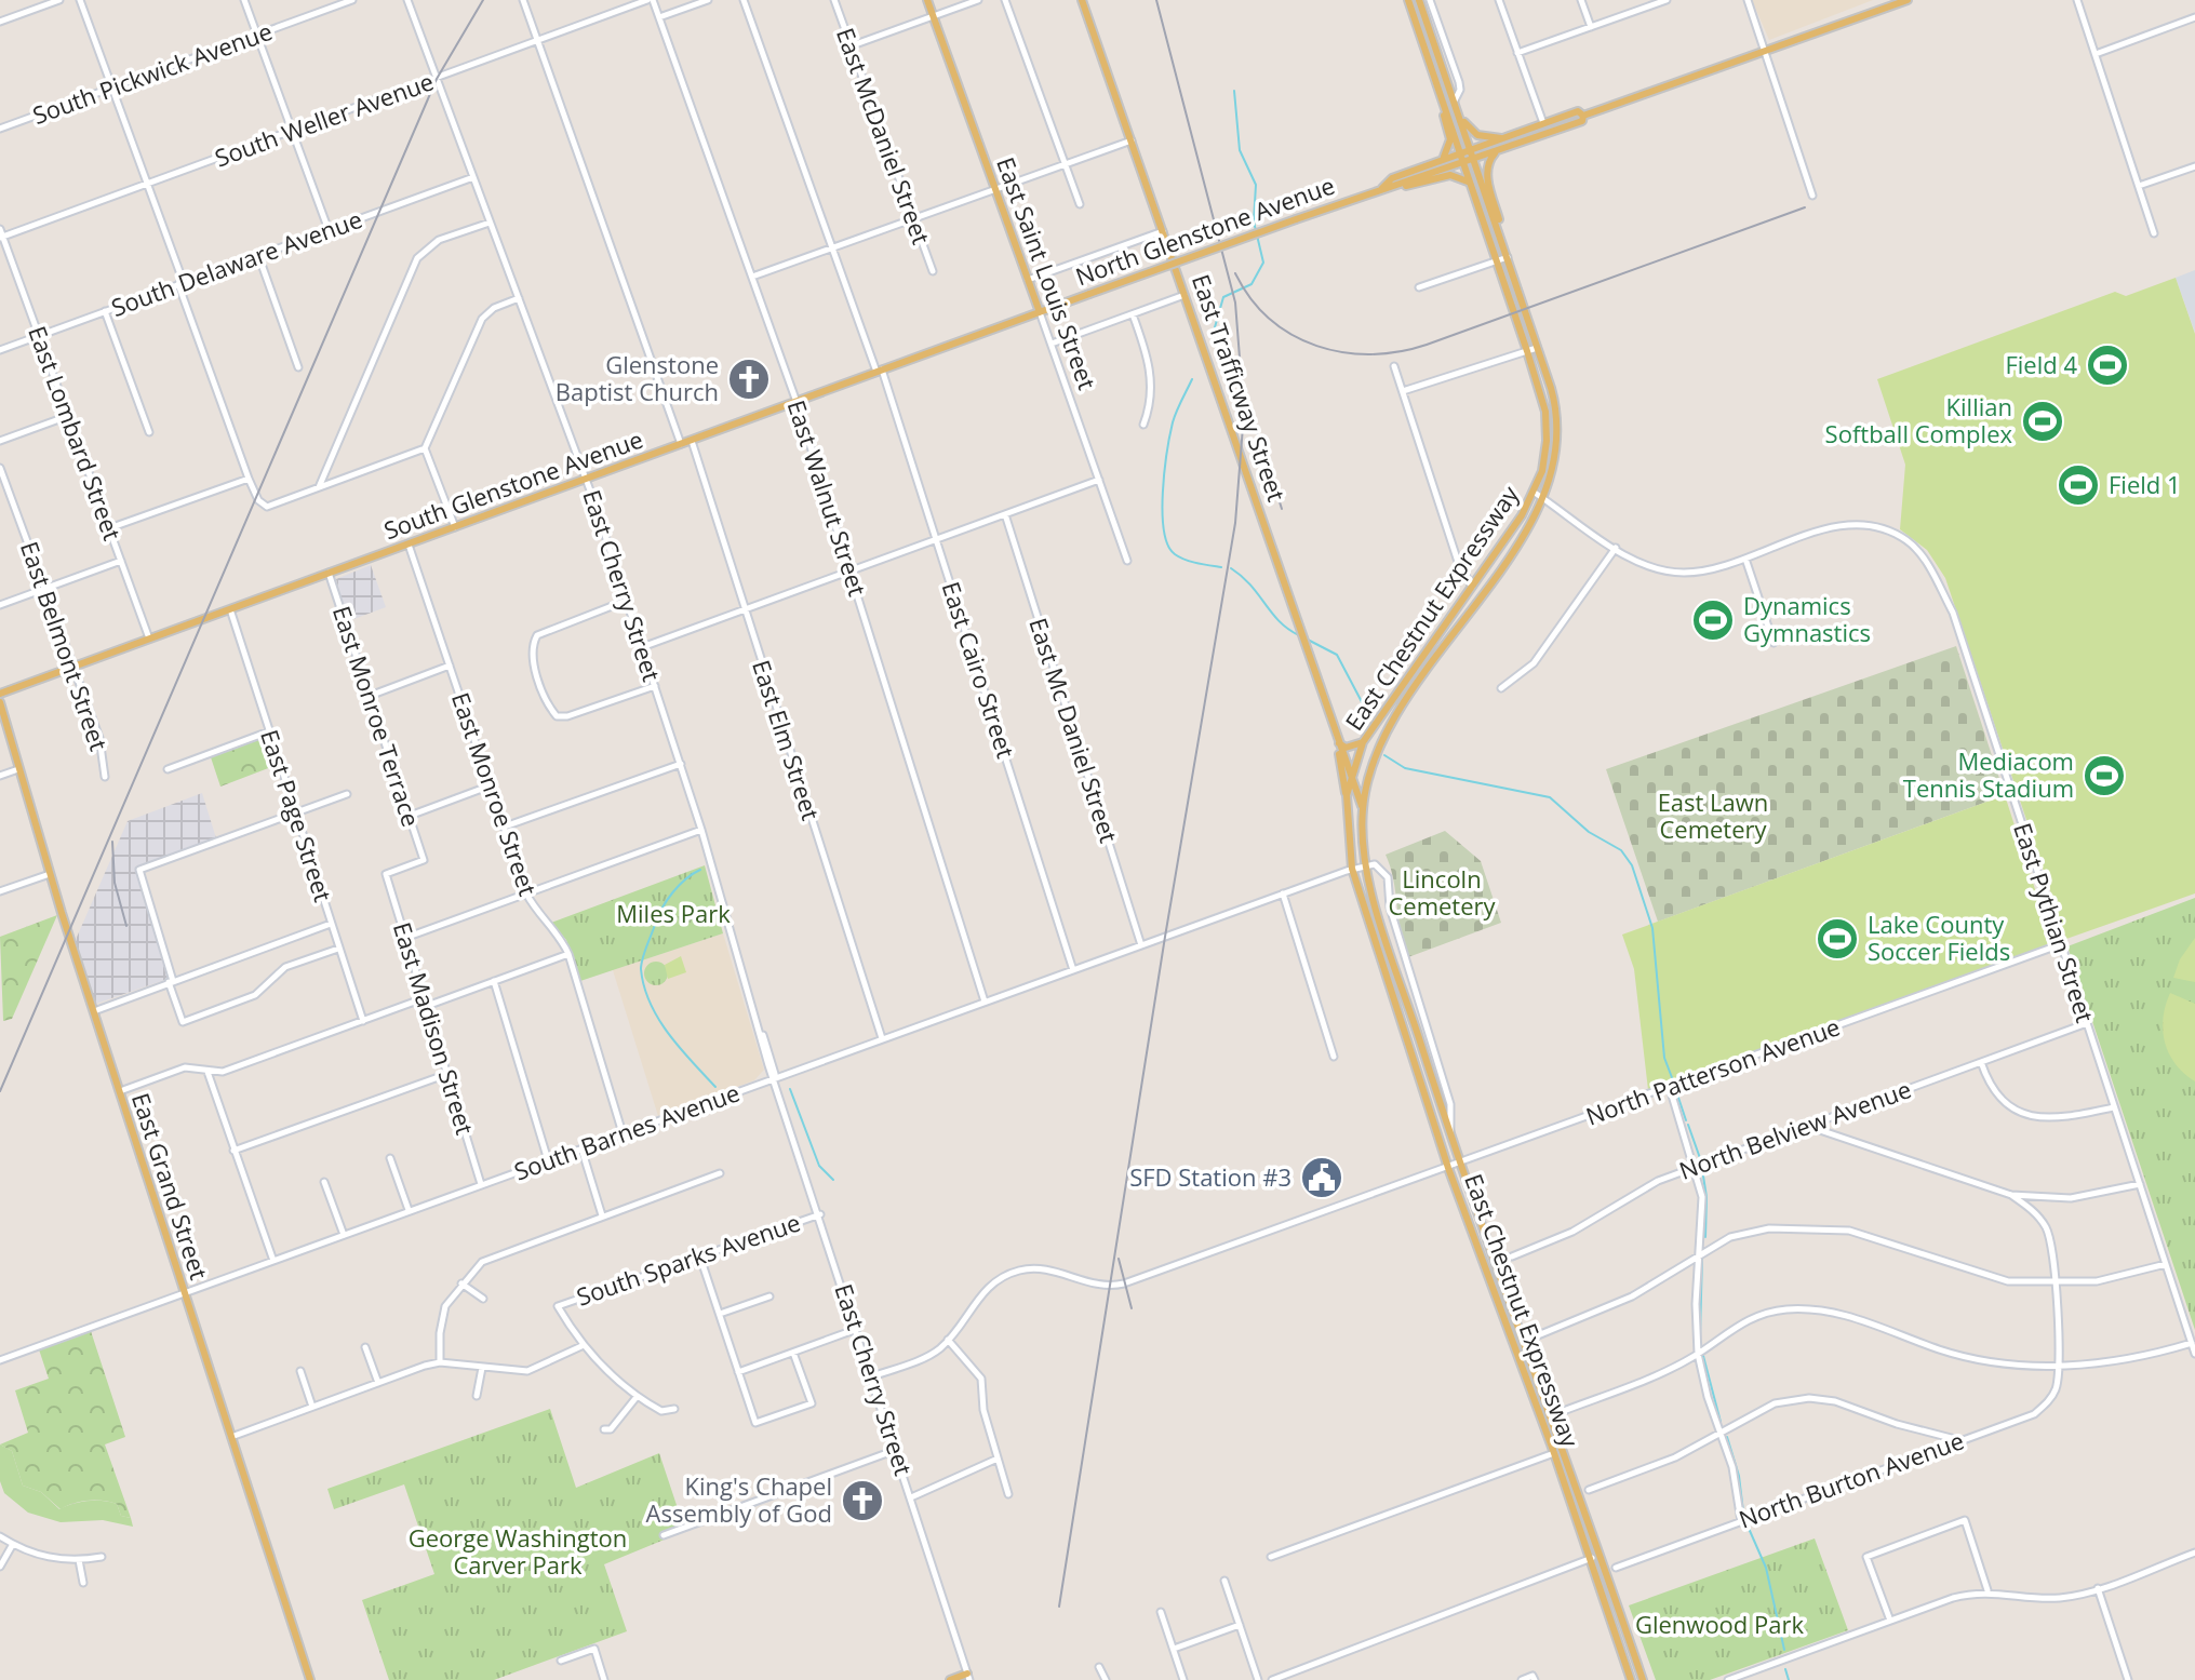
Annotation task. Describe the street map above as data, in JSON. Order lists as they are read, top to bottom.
{
  "streets": {
    "main road": [
      "North Glenstone Avenue",
      "East Saint Louis Street",
      "East Trafficway Street",
      "South Glenstone Avenue",
      "East Chestnut Expressway",
      "East Grand Street"
    ],
    "street": [
      "South Pickwick Avenue",
      "South Weller Avenue",
      "East McDaniel Street",
      "South Delaware Avenue",
      "East Lombard Street",
      "East Walnut Street",
      "East Cherry Street",
      "East Belmont Street",
      "East Cairo Street",
      "East Monroe Terrace",
      "East Mc Daniel Street",
      "East Elm Street",
      "East Monroe Street",
      "East Page Street",
      "East Pythian Street",
      "East Madison Street",
      "North Patterson Avenue",
      "North Belview Avenue",
      "South Barnes Avenue",
      "South Sparks Avenue",
      "North Burton Avenue"
    ]
  },
  "crossings": [
    ["South Weller Avenue", "East Lombard Street"],
    ["South Weller Avenue", "East Walnut Street"],
    ["South Weller Avenue", "East Cherry Street"],
    ["North Glenstone Avenue", "East Saint Louis Street"],
    ["North Glenstone Avenue", "South Glenstone Avenue"],
    ["North Glenstone Avenue", "East Chestnut Expressway"],
    ["South Delaware Avenue", "East Lombard Street"],
    ["South Delaware Avenue", "East Cherry Street"],
    ["East Saint Louis Street", "South Glenstone Avenue"],
    ["East Trafficway Street", "East Chestnut Expressway"],
    ["East Lombard Street", "South Glenstone Avenue"],
    ["South Glenstone Avenue", "East Walnut Street"],
    ["South Glenstone Avenue", "East Cherry Street"],
    ["South Glenstone Avenue", "East Belmont Street"],
    ["South Glenstone Avenue", "East Cairo Street"],
    ["South Glenstone Avenue", "East Monroe Terrace"],
    ["South Glenstone Avenue", "East Elm Street"],
    ["South Glenstone Avenue", "East Monroe Street"],
    ["South Glenstone Avenue", "East Page Street"],
    ["East Walnut Street", "South Barnes Avenue"],
    ["East Cherry Street", "South Barnes Avenue"],
    ["East Cherry Street", "South Sparks Avenue"],
    ["East Chestnut Expressway", "East Pythian Street"],
    ["East Chestnut Expressway", "North Patterson Avenue"],
    ["East Chestnut Expressway", "South Barnes Avenue"],
    ["East Cairo Street", "South Barnes Avenue"],
    ["East Monroe Terrace", "East Madison Street"],
    ["East Mc Daniel Street", "South Barnes Avenue"],
    ["East Elm Street", "South Barnes Avenue"],
    ["East Monroe Street", "South Barnes Avenue"],
    ["East Pythian Street", "North Patterson Avenue"],
    ["East Pythian Street", "North Belview Avenue"],
    ["East Madison Street", "South Barnes Avenue"],
    ["South Barnes Avenue", "East Grand Street"],
    ["East Grand Street", "South Sparks Avenue"]
  ],
  "parks": [
    "East Lawn Cemetery",
    "Lincoln Cemetery",
    "Miles Park",
    "George Washington Carver Park",
    "Glenwood Park"
  ],
  "places": {
    "sports": [
      "Field 4",
      "Killian Softball Complex",
      "Field 1",
      "Dynamics Gymnastics",
      "Mediacom Tennis Stadium",
      "Lake County Soccer Fields"
    ],
    "church": ["Glenstone Baptist Church", "King's Chapel Assembly of God"],
    "public building": ["SFD Station #3"]
  }
}
